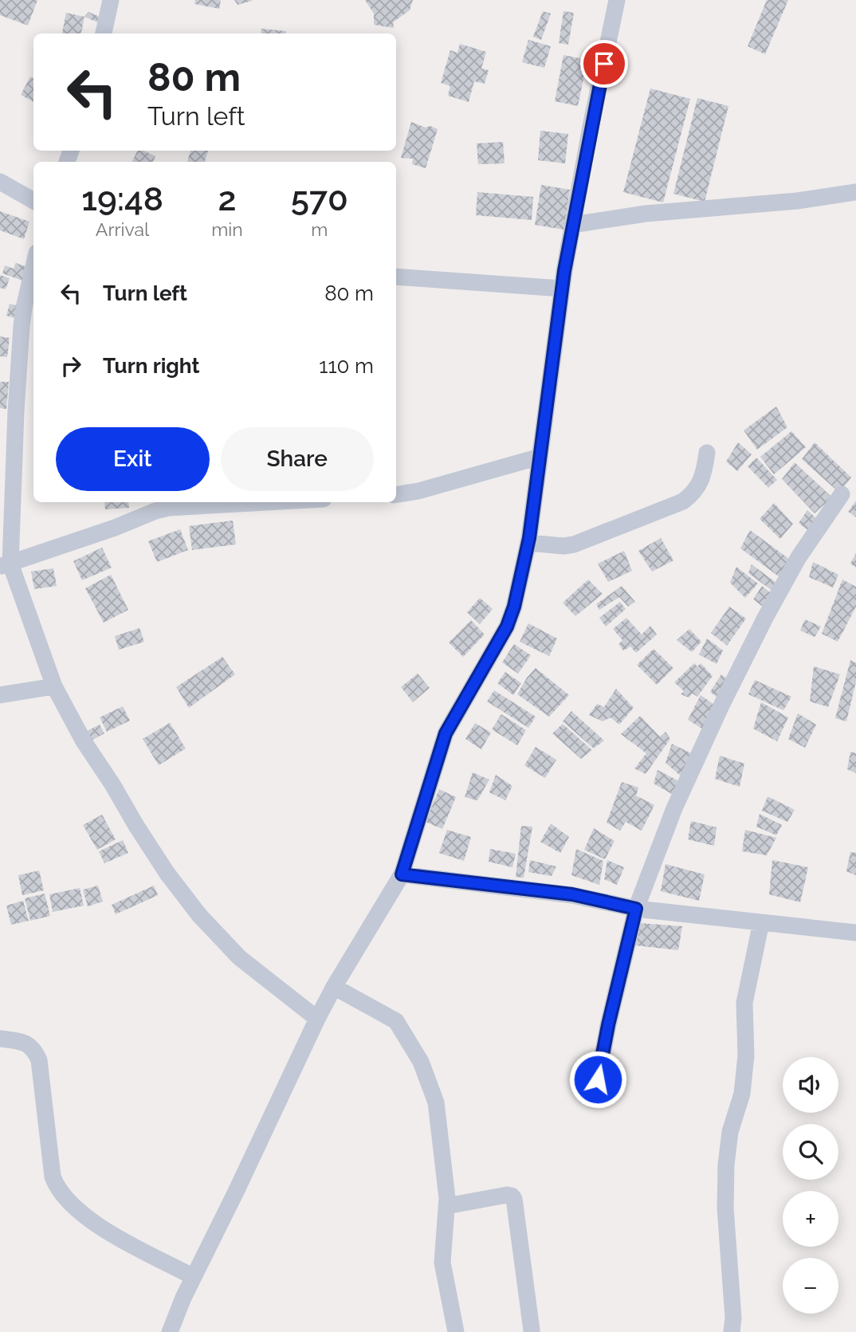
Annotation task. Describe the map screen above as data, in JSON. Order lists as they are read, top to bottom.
{
  "page": {
    "turn": ["80 m", "Turn left"],
    "eta": [
      "19:48",
      "Arrival",
      "2",
      "min",
      "570",
      "m"
    ],
    "list": [
      {
        "name": "Turn left",
        "value": "80 m"
      },
      {
        "name": "Turn right",
        "value": "110 m"
      }
    ],
    "buttons": ["Exit", "Share"],
    "map_buttons": ["+", "−"]
  }
}
